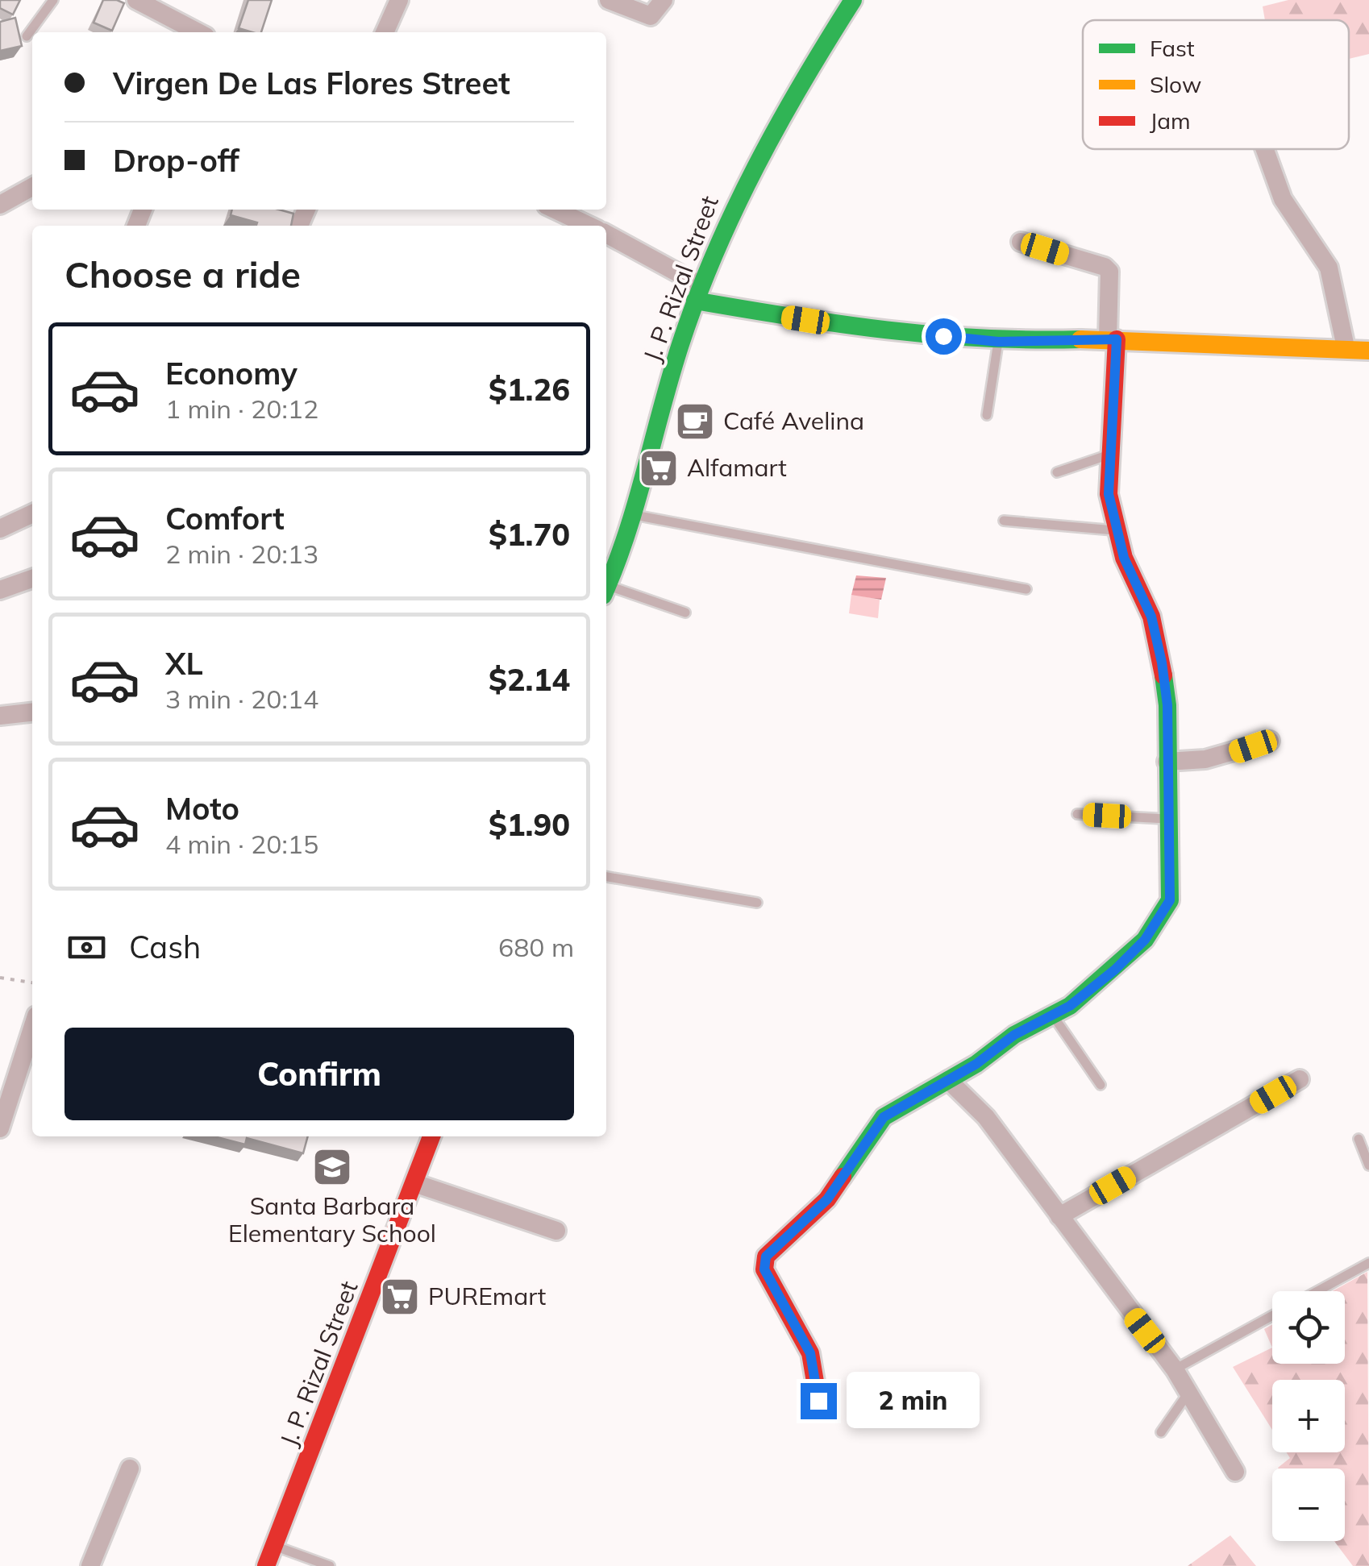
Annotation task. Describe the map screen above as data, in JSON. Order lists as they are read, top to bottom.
{
  "streets": {
    "street": ["J. P. Rizal Street"]
  },
  "places": {
    "cafe": ["Café Avelina"],
    "supermarket": ["Alfamart", "PUREmart"],
    "school or university": ["Santa Barbara Elementary School"]
  },
  "legend": ["Fast", "Slow", "Jam"],
  "page": {
    "banner": ["Virgen De Las Flores Street", "Drop-off"],
    "heading": "Choose a ride",
    "list": [
      {
        "name": "Economy",
        "note": "1 min · 20:12",
        "value": "$1.26"
      },
      {
        "name": "Comfort",
        "note": "2 min · 20:13",
        "value": "$1.70"
      },
      {
        "name": "XL",
        "note": "3 min · 20:14",
        "value": "$2.14"
      },
      {
        "name": "Moto",
        "note": "4 min · 20:15",
        "value": "$1.90"
      }
    ],
    "pay": ["Cash", "680 m"],
    "buttons": "Confirm",
    "map_buttons": ["+", "−"],
    "bubble": "2 min"
  }
}
